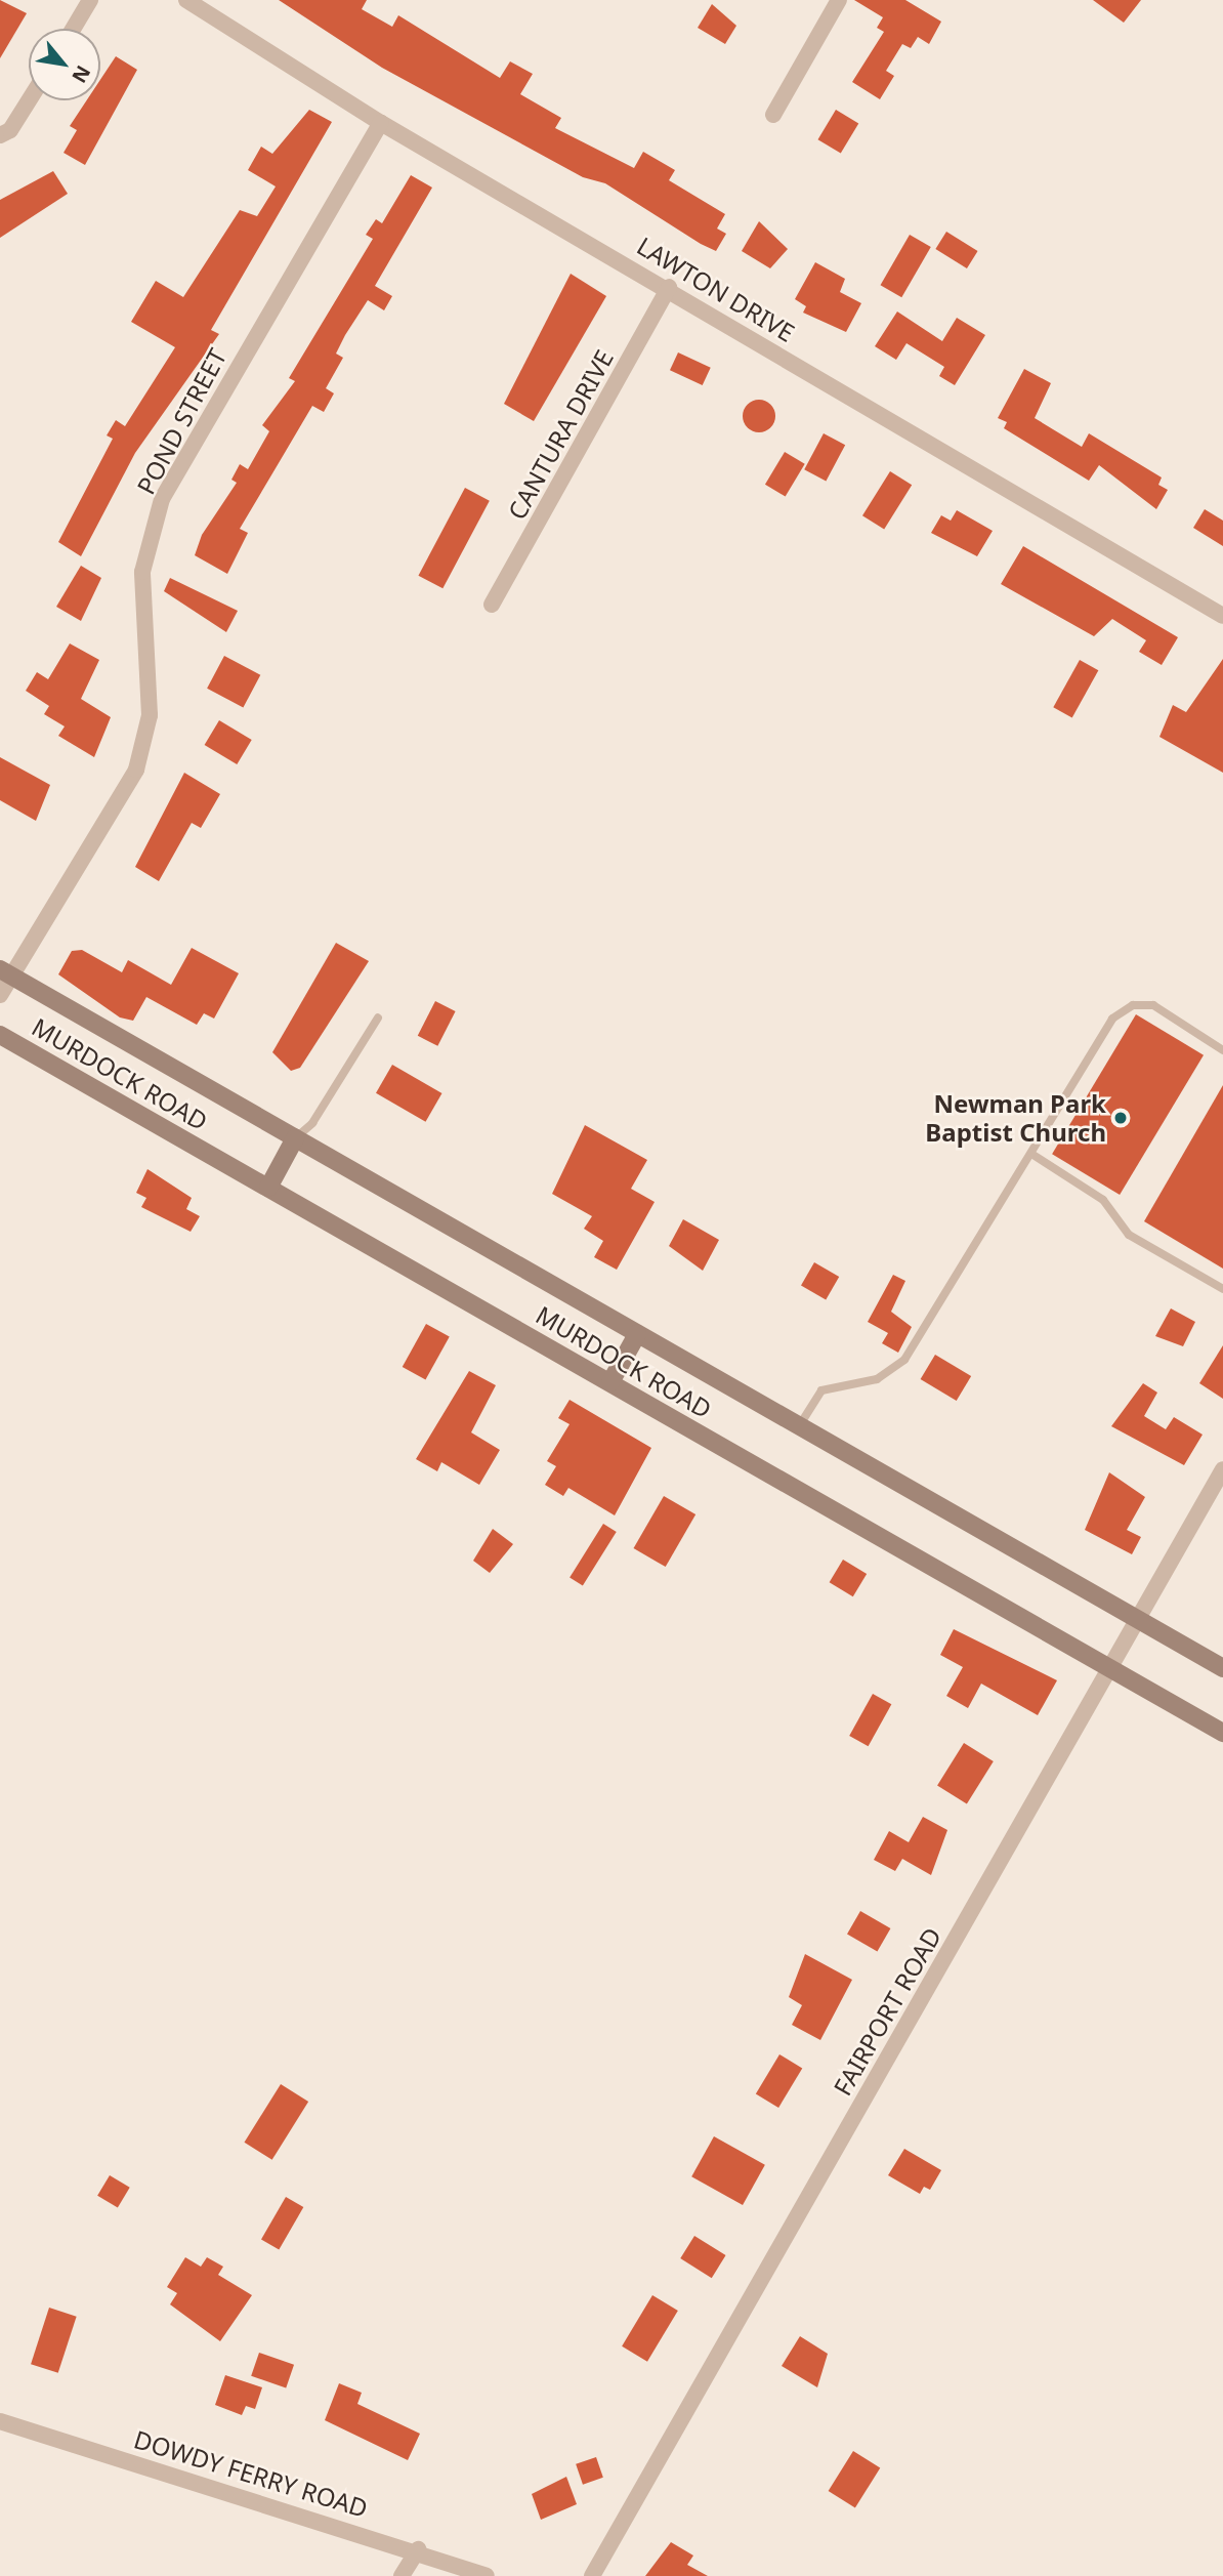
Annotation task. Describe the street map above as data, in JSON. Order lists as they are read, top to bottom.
{
  "streets": {
    "main road": ["MURDOCK ROAD"],
    "street": [
      "LAWTON DRIVE",
      "POND STREET",
      "CANTURA DRIVE",
      "FAIRPORT ROAD",
      "DOWDY FERRY ROAD"
    ]
  },
  "crossings": [
    ["LAWTON DRIVE", "POND STREET"],
    ["LAWTON DRIVE", "CANTURA DRIVE"],
    ["POND STREET", "MURDOCK ROAD"],
    ["MURDOCK ROAD", "FAIRPORT ROAD"]
  ],
  "places": ["Newman Park Baptist Church"],
  "north": "bottom right"
}
